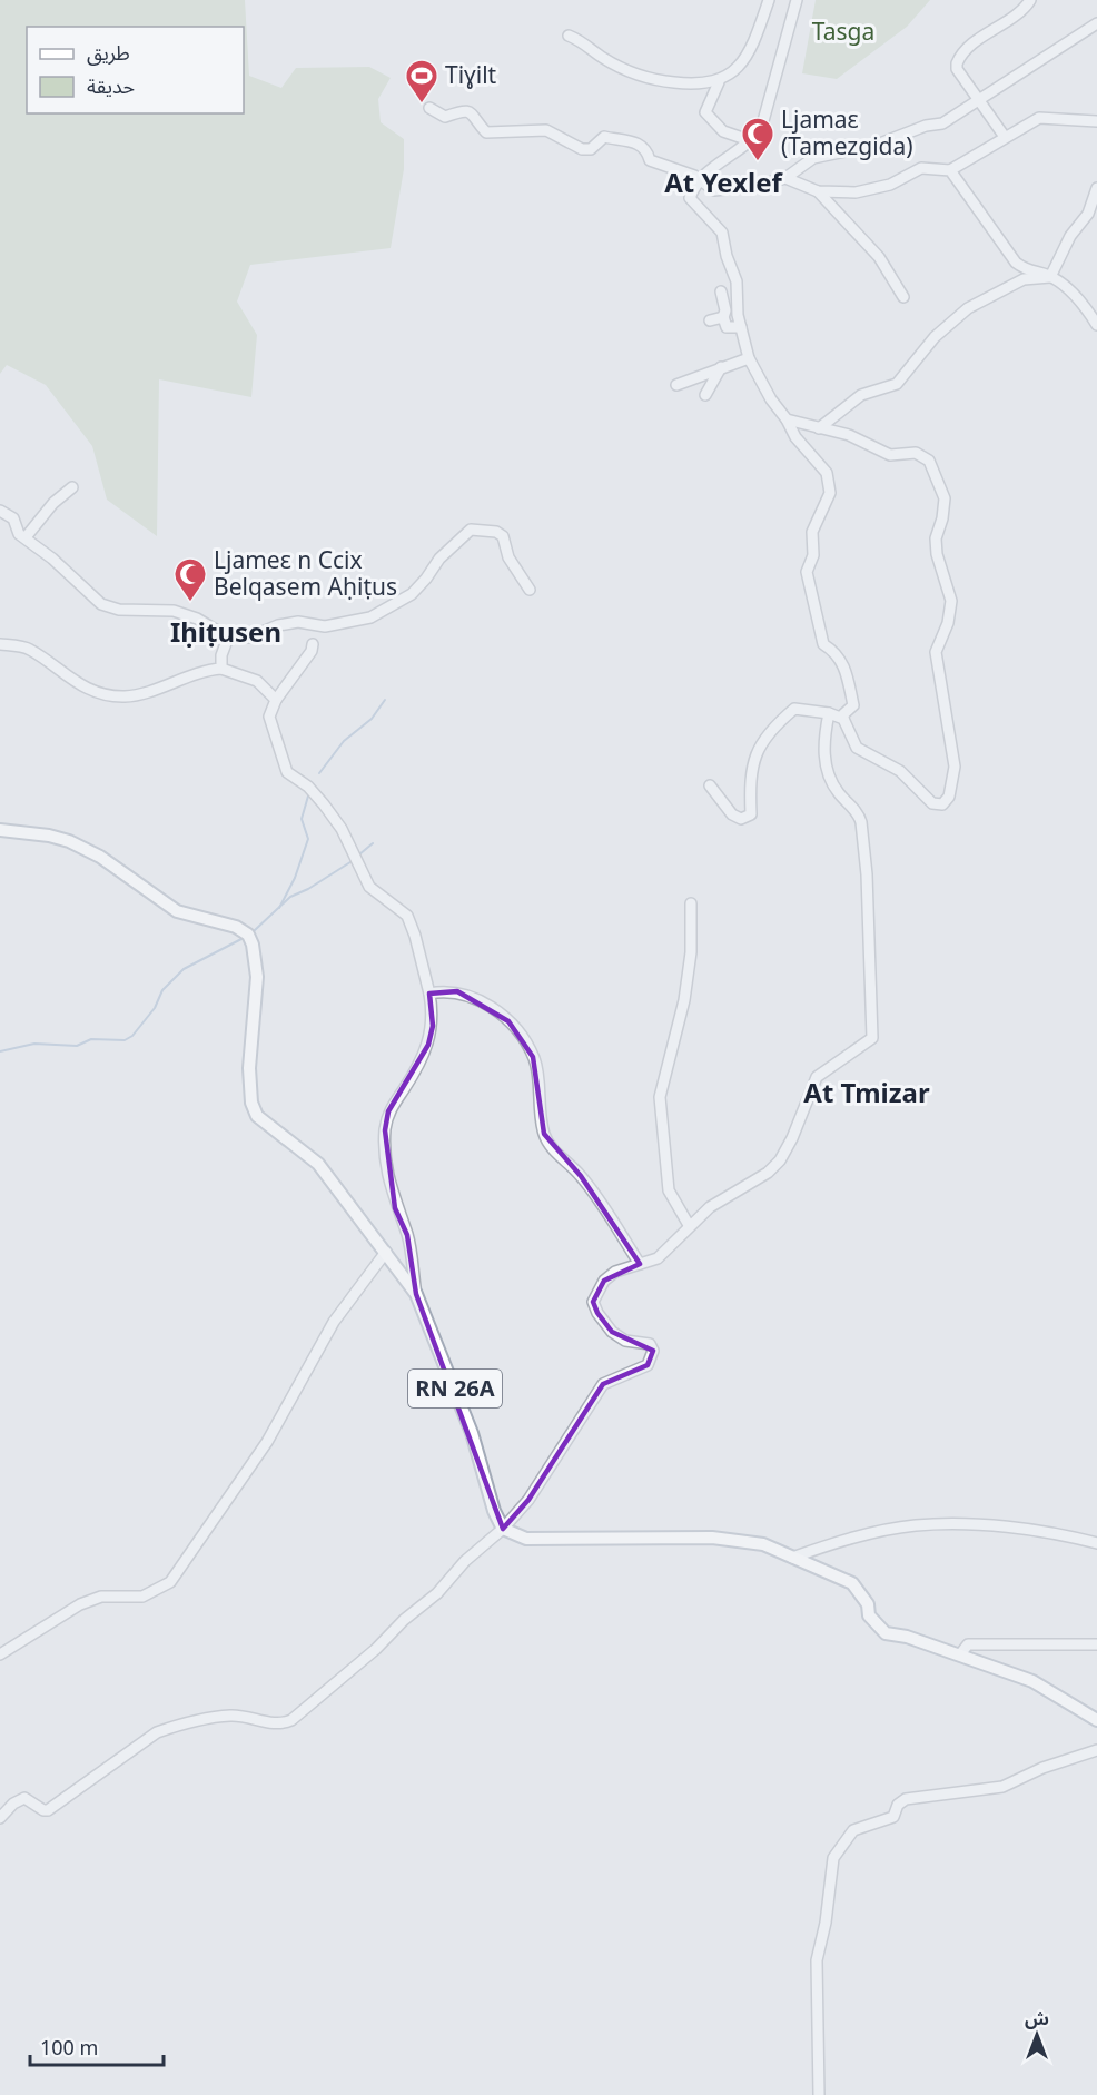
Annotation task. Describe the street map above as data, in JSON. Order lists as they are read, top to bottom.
{
  "streets": {
    "main road": ["RN 26A"]
  },
  "districts": ["At Yexlef", "Iḥiṭusen", "At Tmizar"],
  "parks": ["Tasga"],
  "places": {
    "sports": ["Tiɣilt"],
    "mosque": ["Ljamaɛ (Tamezgida)", "Ljameɛ n Ccix Belqasem Aḥiṭus"]
  },
  "legend": ["طريق", "حديقة"],
  "scale_bar": "100 m",
  "north": "top"
}
